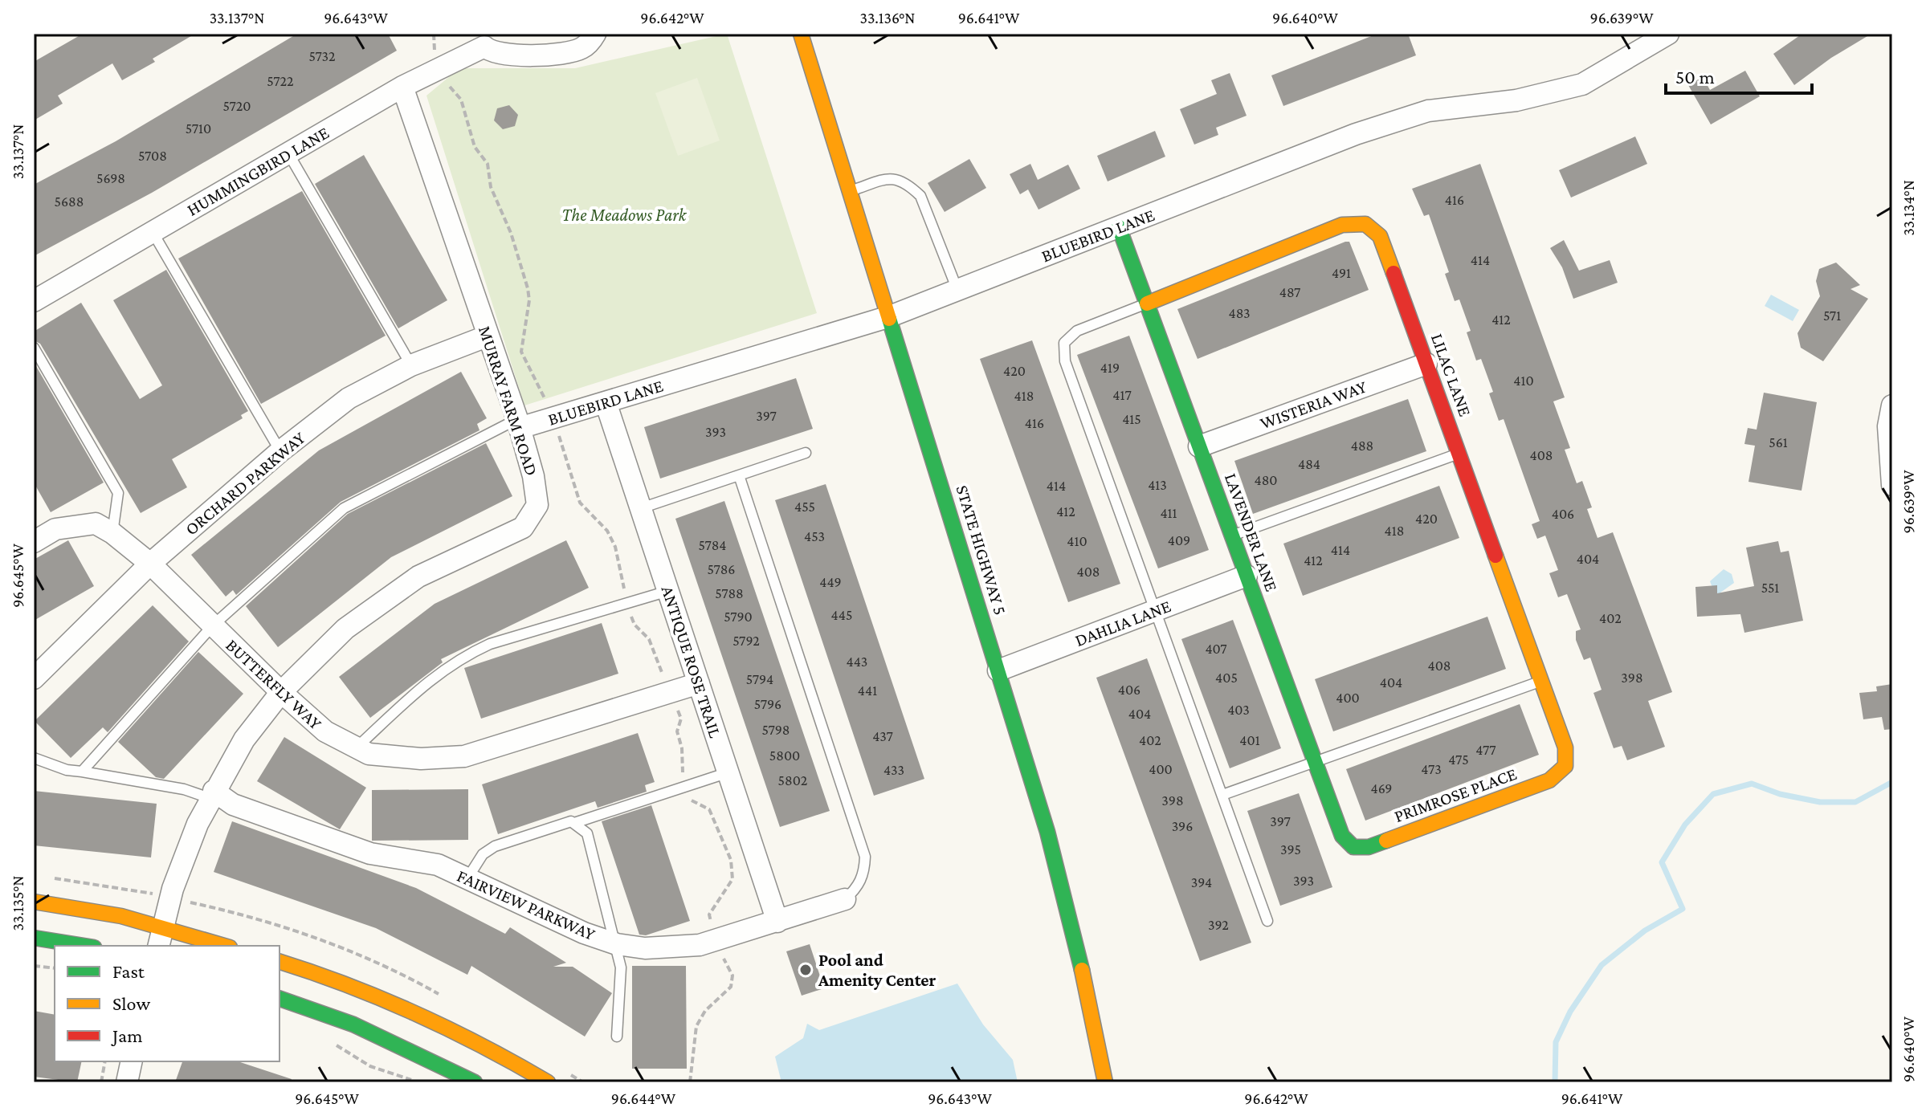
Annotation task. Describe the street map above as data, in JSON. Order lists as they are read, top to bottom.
{
  "streets": {
    "street": [
      "HUMMINGBIRD LANE",
      "BLUEBIRD LANE",
      "LILAC LANE",
      "MURRAY FARM ROAD",
      "WISTERIA WAY",
      "ORCHARD PARKWAY",
      "LAVENDER LANE",
      "STATE HIGHWAY 5",
      "DAHLIA LANE",
      "ANTIQUE ROSE TRAIL",
      "BUTTERFLY WAY",
      "PRIMROSE PLACE",
      "FAIRVIEW PARKWAY"
    ]
  },
  "crossings": [
    ["HUMMINGBIRD LANE", "MURRAY FARM ROAD"],
    ["BLUEBIRD LANE", "MURRAY FARM ROAD"],
    ["BLUEBIRD LANE", "LAVENDER LANE"],
    ["BLUEBIRD LANE", "STATE HIGHWAY 5"],
    ["BLUEBIRD LANE", "ANTIQUE ROSE TRAIL"],
    ["LILAC LANE", "WISTERIA WAY"],
    ["LILAC LANE", "LAVENDER LANE"],
    ["LILAC LANE", "PRIMROSE PLACE"],
    ["MURRAY FARM ROAD", "ORCHARD PARKWAY"],
    ["MURRAY FARM ROAD", "BUTTERFLY WAY"],
    ["MURRAY FARM ROAD", "FAIRVIEW PARKWAY"],
    ["WISTERIA WAY", "LAVENDER LANE"],
    ["ORCHARD PARKWAY", "BUTTERFLY WAY"],
    ["LAVENDER LANE", "DAHLIA LANE"],
    ["LAVENDER LANE", "PRIMROSE PLACE"],
    ["STATE HIGHWAY 5", "DAHLIA LANE"],
    ["ANTIQUE ROSE TRAIL", "BUTTERFLY WAY"],
    ["ANTIQUE ROSE TRAIL", "FAIRVIEW PARKWAY"]
  ],
  "parks": ["The Meadows Park"],
  "places": ["Pool and Amenity Center"],
  "house_numbers": [
    "5732",
    "5722",
    "5720",
    "5710",
    "5708",
    "5698",
    "416",
    "5688",
    "414",
    "491",
    "487",
    "483",
    "571",
    "412",
    "419",
    "420",
    "410",
    "417",
    "418",
    "397",
    "415",
    "416",
    "393",
    "561",
    "488",
    "408",
    "484",
    "480",
    "413",
    "414",
    "455",
    "412",
    "411",
    "406",
    "420",
    "418",
    "453",
    "409",
    "410",
    "5784",
    "414",
    "404",
    "412",
    "5786",
    "408",
    "449",
    "551",
    "5788",
    "445",
    "5790",
    "402",
    "5792",
    "407",
    "443",
    "408",
    "405",
    "398",
    "5794",
    "404",
    "406",
    "441",
    "400",
    "5796",
    "403",
    "404",
    "5798",
    "437",
    "402",
    "401",
    "477",
    "5800",
    "475",
    "400",
    "473",
    "433",
    "5802",
    "469",
    "398",
    "397",
    "396",
    "395",
    "393",
    "394",
    "392"
  ],
  "legend": ["Fast", "Slow", "Jam"],
  "scale_bar": "50 m",
  "coordinates": [
    "33.137°N",
    "96.643°W",
    "96.642°W",
    "33.136°N",
    "96.641°W",
    "96.640°W",
    "96.639°W",
    "33.134°N",
    "96.645°W",
    "33.135°N",
    "96.644°W"
  ]
}
